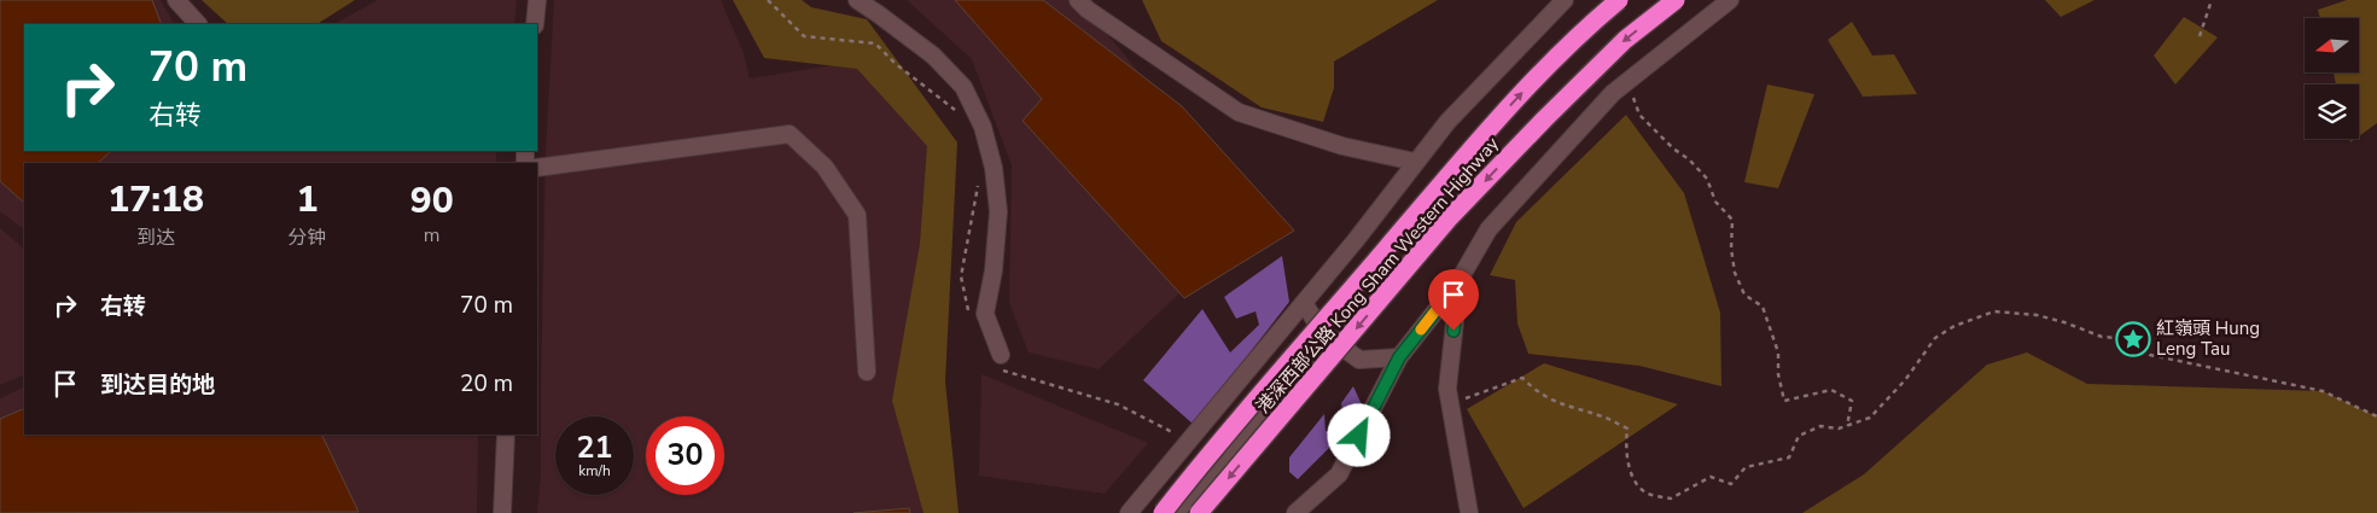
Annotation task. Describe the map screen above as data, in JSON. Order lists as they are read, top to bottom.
{
  "streets": {
    "highway": ["港深西部公路 Kong Sham Western Highway"]
  },
  "places": {
    "place": ["紅嶺頭 Hung Leng Tau"]
  },
  "north": "left",
  "page": {
    "turn": ["70 m", "右转"],
    "eta": [
      "17:18",
      "到达",
      "1",
      "分钟",
      "90",
      "m"
    ],
    "list": [
      {
        "name": "右转",
        "value": "70 m"
      },
      {
        "name": "到达目的地",
        "value": "20 m"
      }
    ],
    "speed": "21 km/h",
    "limit": "30"
  }
}
